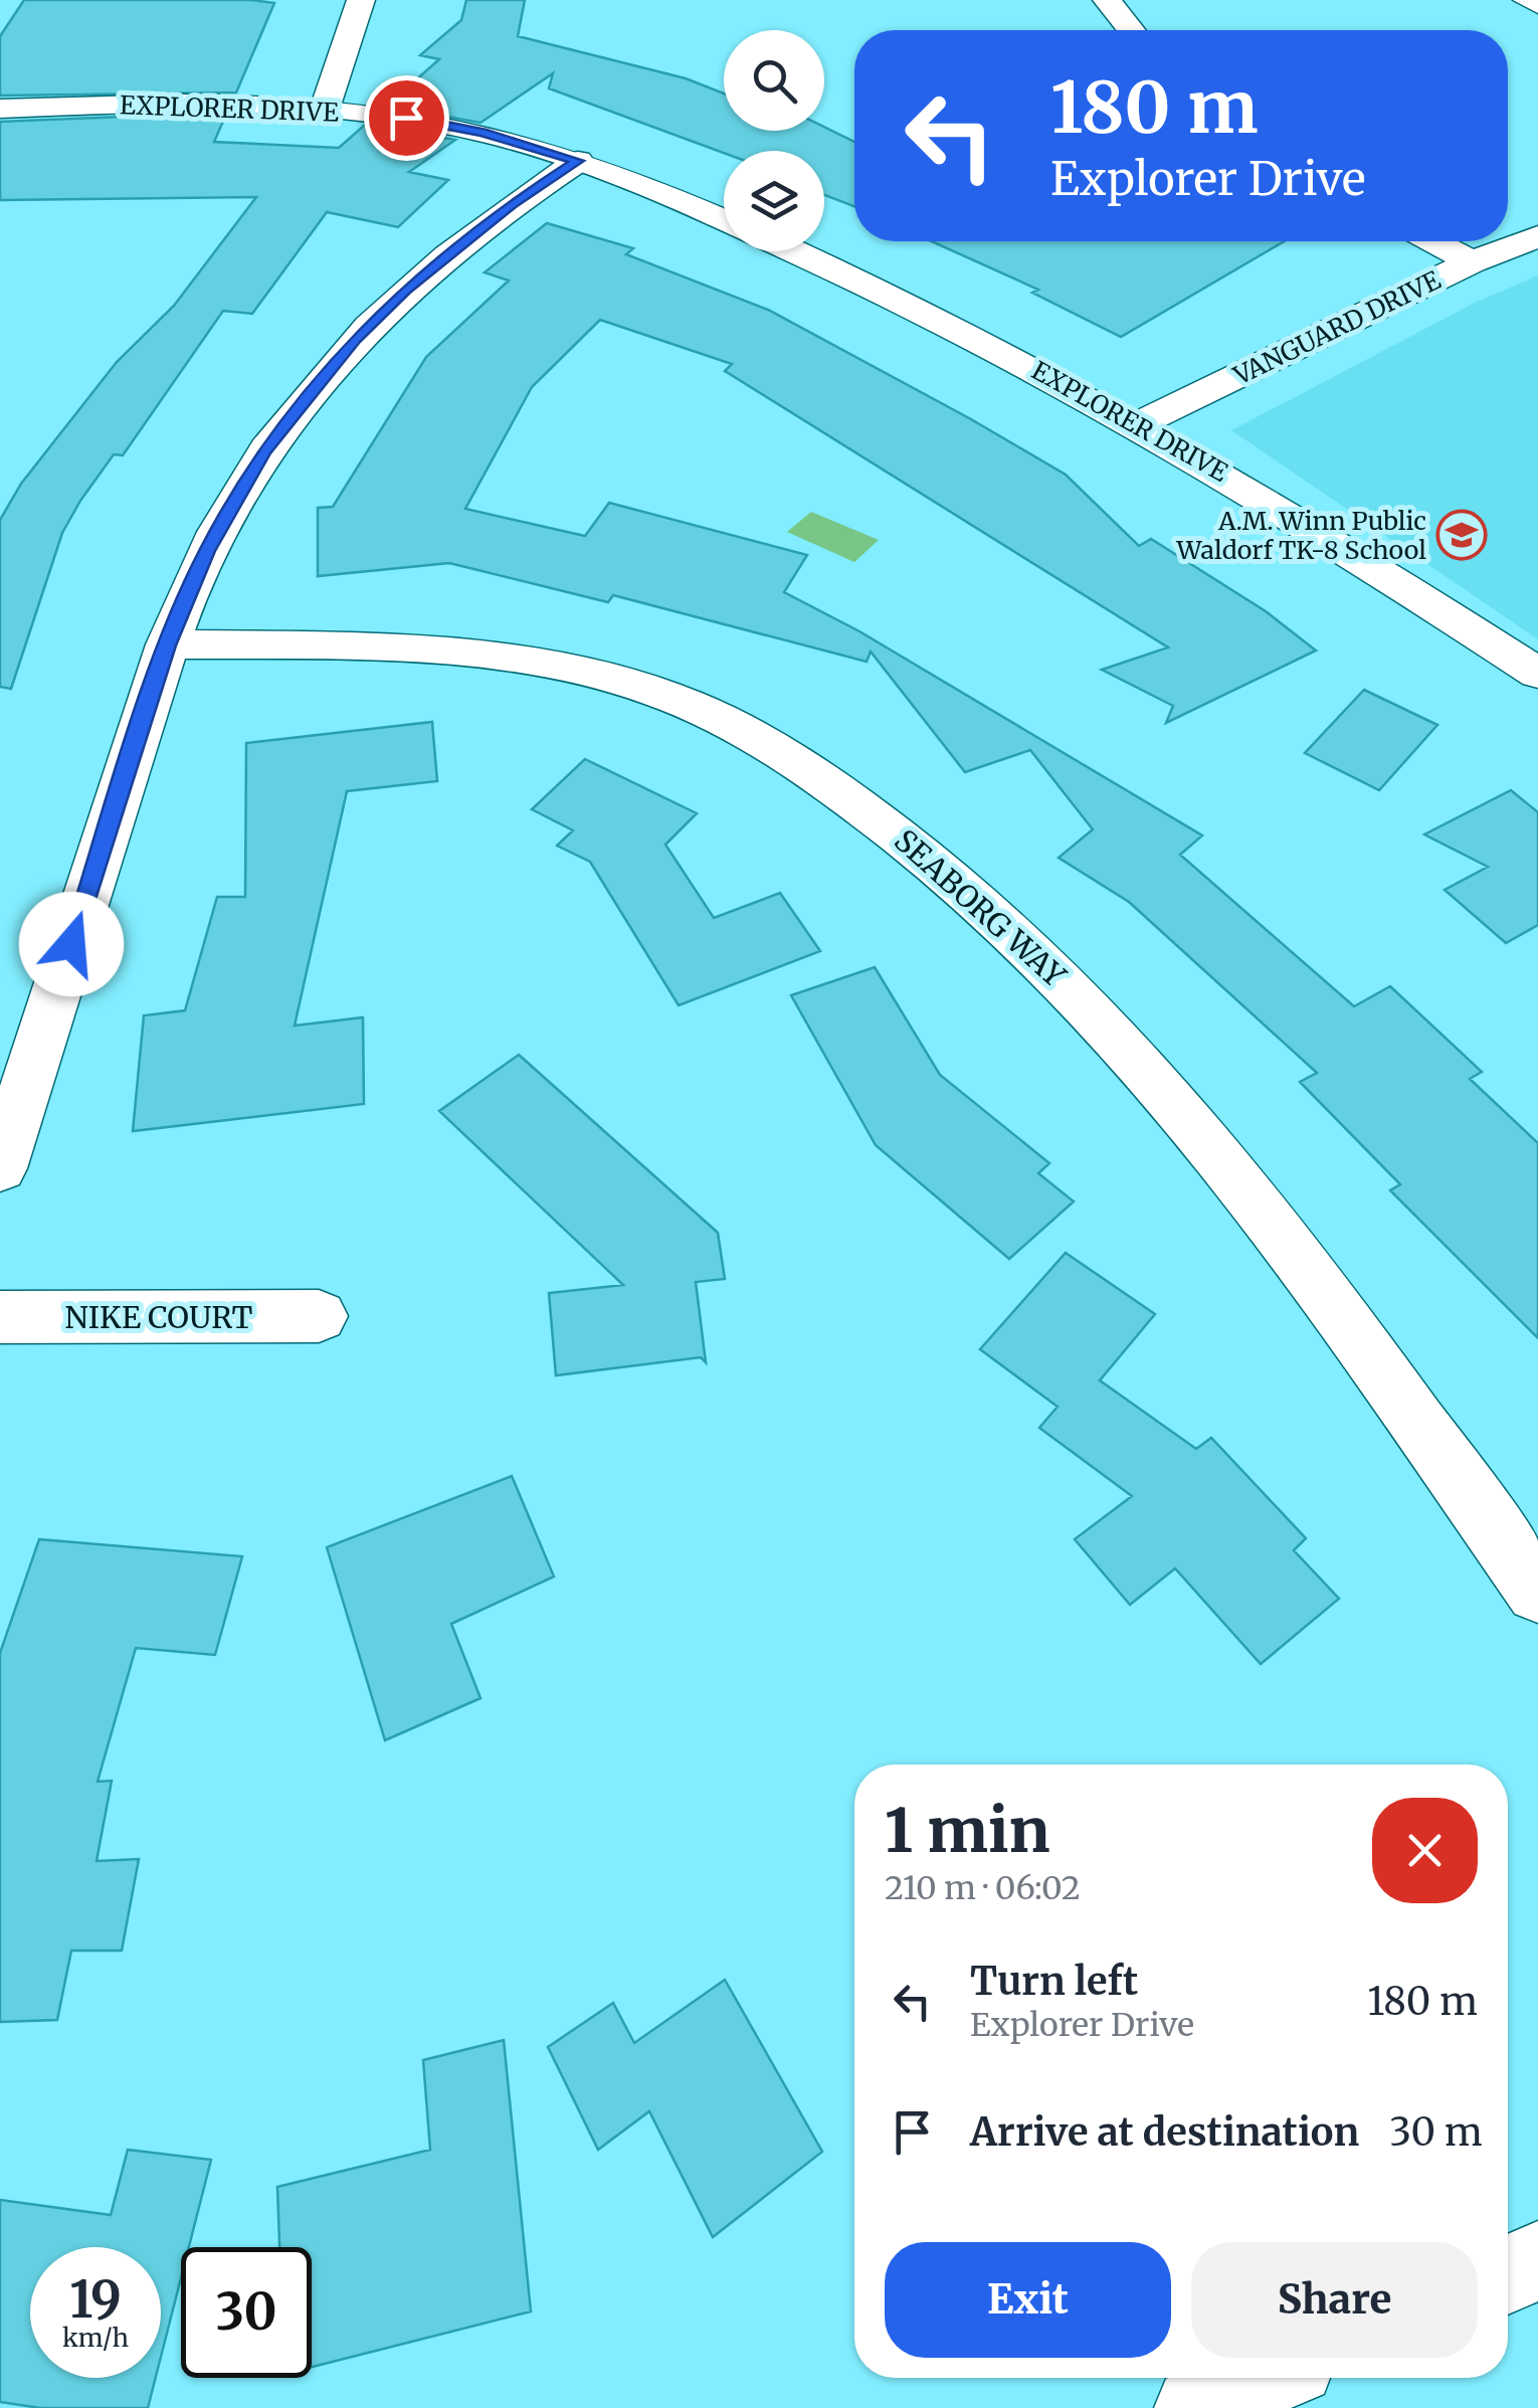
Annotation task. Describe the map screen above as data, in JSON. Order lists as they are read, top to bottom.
{
  "streets": {
    "street": [
      "EXPLORER DRIVE",
      "VANGUARD DRIVE",
      "SEABORG WAY",
      "NIKE COURT"
    ]
  },
  "crossings": [
    ["EXPLORER DRIVE", "VANGUARD DRIVE"]
  ],
  "places": {
    "school or university": ["A.M. Winn Public Waldorf TK-8 School"]
  },
  "page": {
    "turn": ["180 m", "Explorer Drive"],
    "heading": ["1 min", "210 m · 06:02"],
    "list": [
      {
        "name": "Turn left",
        "note": "Explorer Drive",
        "value": "180 m"
      },
      {
        "name": "Arrive at destination",
        "value": "30 m"
      }
    ],
    "buttons": ["Exit", "Share"],
    "speed": "19 km/h",
    "limit": "30"
  }
}
